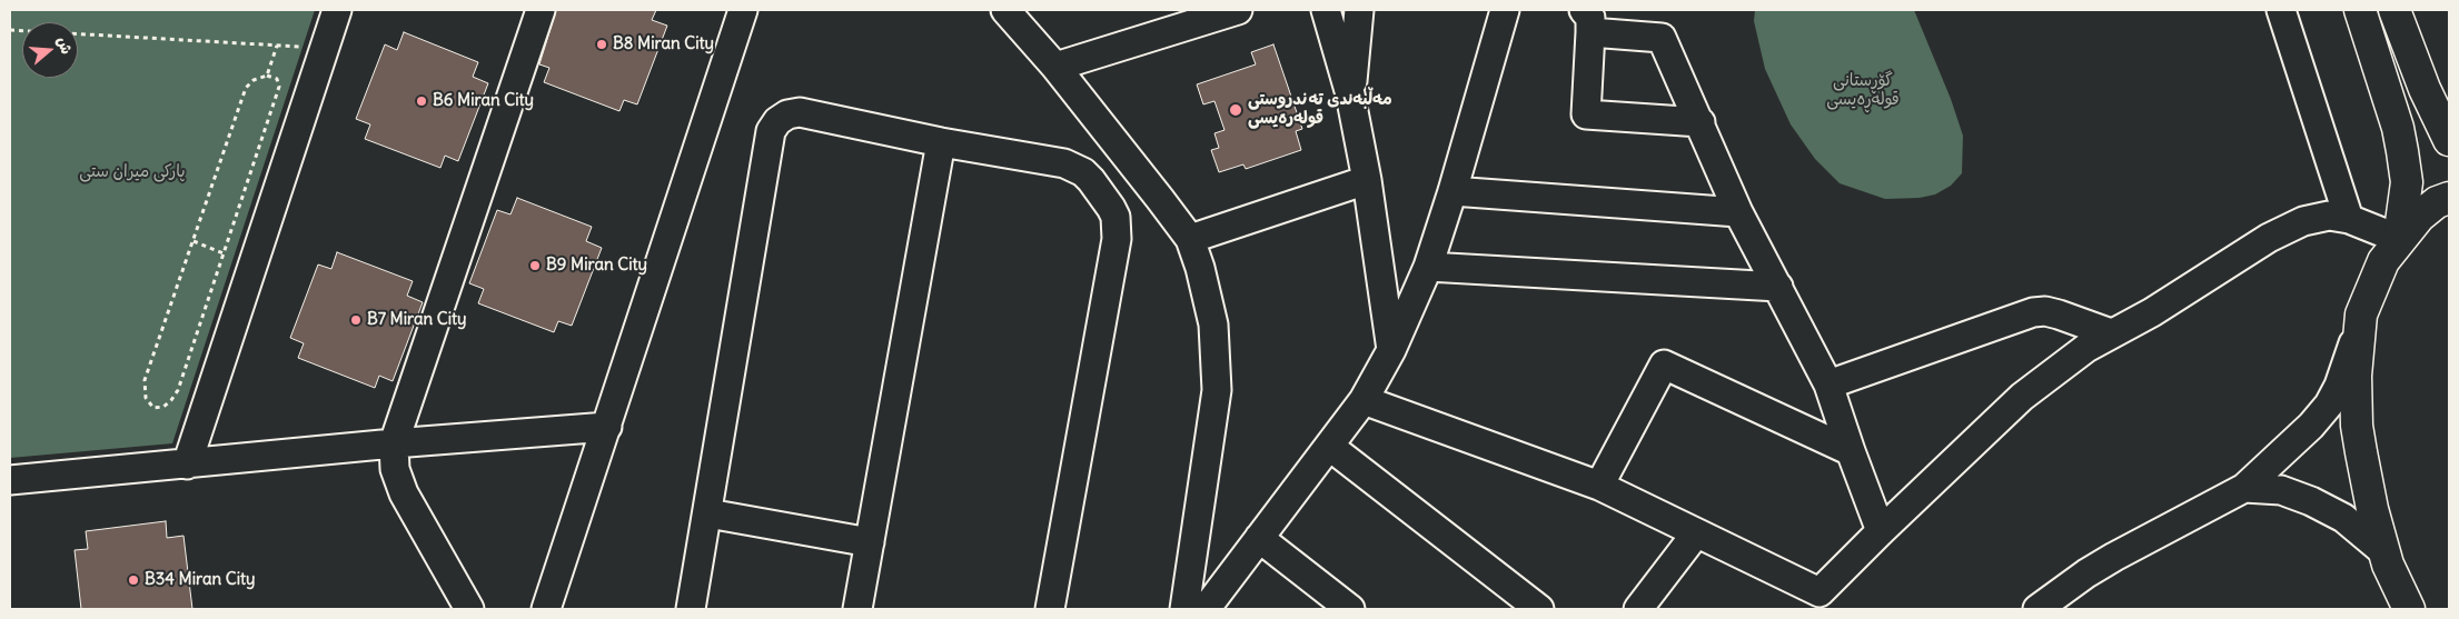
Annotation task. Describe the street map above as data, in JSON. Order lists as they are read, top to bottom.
{
  "parks": ["گۆڕستانی قولەڕەیسی", "پارکی میران ستی"],
  "places": [
    "B8 Miran City",
    "B6 Miran City",
    "مەڵبەندی تەندروستی قولەرەیسی",
    "B9 Miran City",
    "B7 Miran City",
    "B34 Miran City"
  ],
  "north": "right"
}
